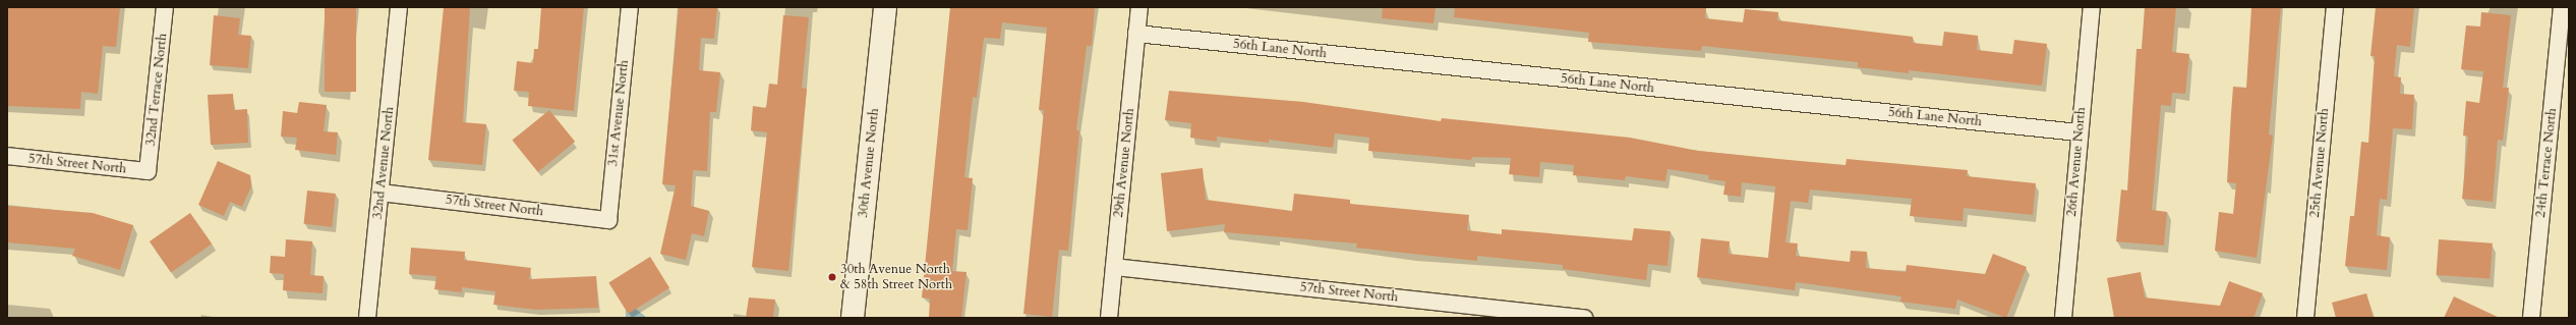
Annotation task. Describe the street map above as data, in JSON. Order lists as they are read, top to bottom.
{
  "streets": {
    "street": [
      "56th Lane North",
      "32nd Terrace North",
      "31st Avenue North",
      "26th Avenue North",
      "32nd Avenue North",
      "30th Avenue North",
      "29th Avenue North",
      "25th Avenue North",
      "24th Terrace North",
      "57th Street North"
    ]
  },
  "crossings": [
    ["56th Lane North", "26th Avenue North"],
    ["56th Lane North", "29th Avenue North"],
    ["32nd Terrace North", "57th Street North"],
    ["31st Avenue North", "57th Street North"],
    ["32nd Avenue North", "57th Street North"],
    ["29th Avenue North", "57th Street North"]
  ],
  "places": ["30th Avenue North & 58th Street North"]
}
